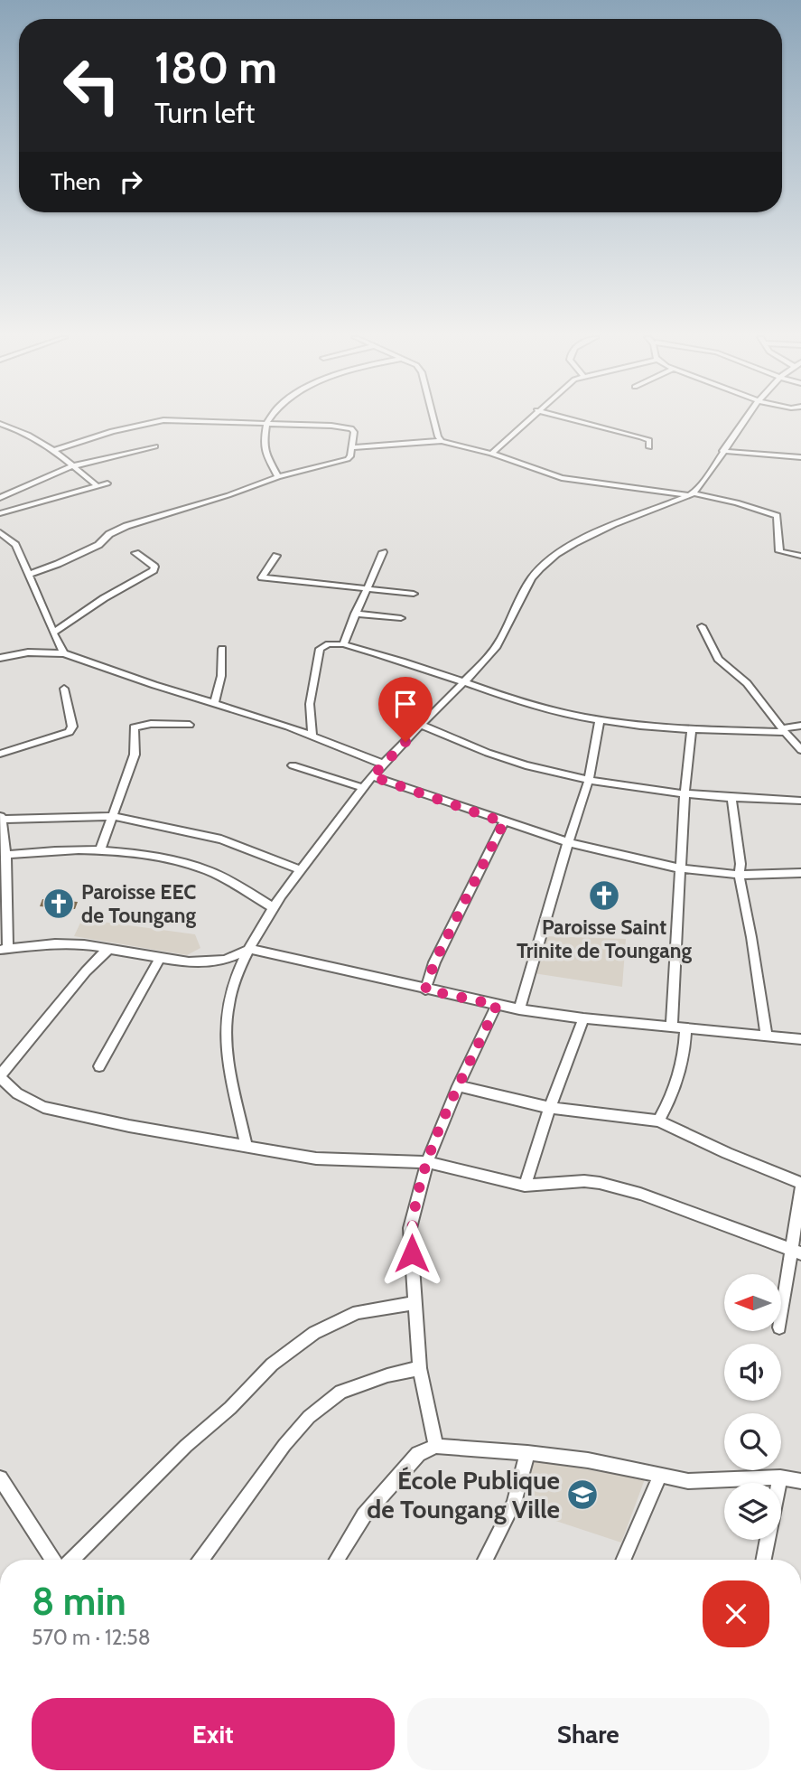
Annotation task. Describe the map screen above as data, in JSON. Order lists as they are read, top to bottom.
{
  "places": {
    "church": ["Paroisse Saint Trinite de Toungang", "Paroisse EEC de Toungang"],
    "school or university": ["École Publique de Toungang Ville"]
  },
  "north": "left",
  "page": {
    "turn": ["180 m", "Turn left"],
    "then": "Then",
    "heading": ["8 min", "570 m · 12:58"],
    "buttons": ["Exit", "Share"]
  }
}
